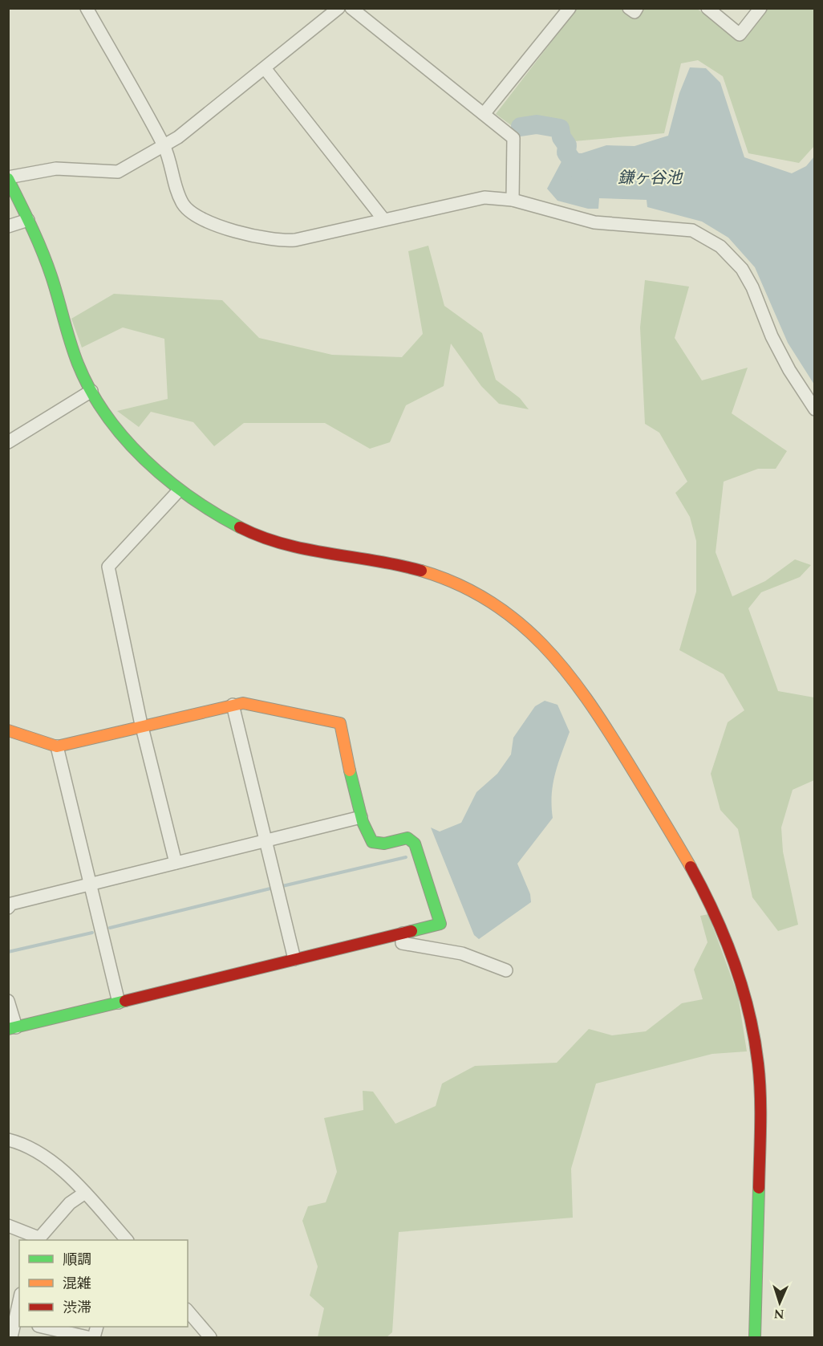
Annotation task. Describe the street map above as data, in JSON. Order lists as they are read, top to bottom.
{
  "water": ["鎌ヶ谷池"],
  "legend": ["順調", "混雑", "渋滞"],
  "north": "bottom"
}
